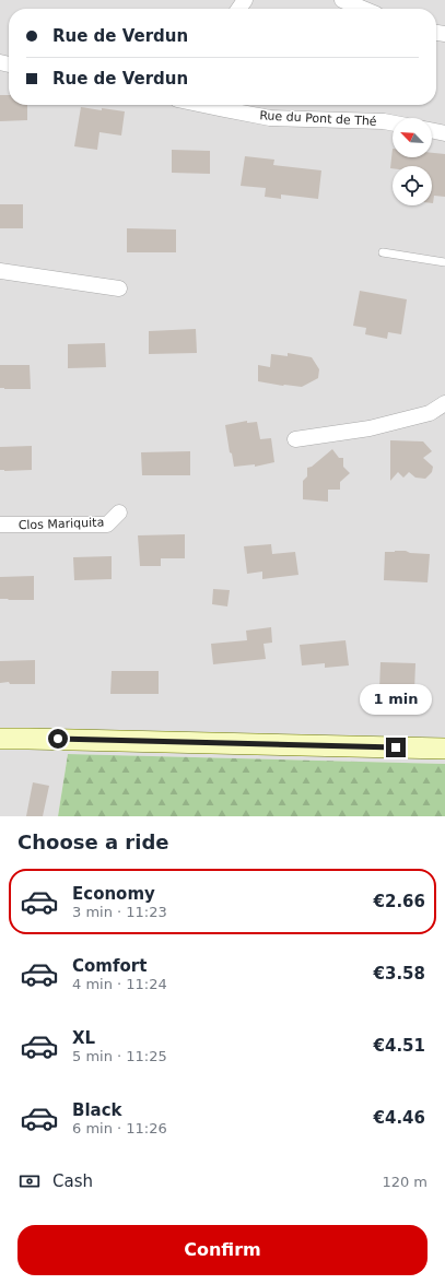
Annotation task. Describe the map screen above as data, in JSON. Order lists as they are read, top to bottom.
{
  "streets": {
    "street": ["Rue du Pont de Thé", "Clos Mariquita"]
  },
  "north": "top left",
  "page": {
    "banner": ["Rue de Verdun", "Rue de Verdun"],
    "bubble": "1 min",
    "heading": "Choose a ride",
    "list": [
      {
        "name": "Economy",
        "note": "3 min · 11:23",
        "value": "€2.66"
      },
      {
        "name": "Comfort",
        "note": "4 min · 11:24",
        "value": "€3.58"
      },
      {
        "name": "XL",
        "note": "5 min · 11:25",
        "value": "€4.51"
      },
      {
        "name": "Black",
        "note": "6 min · 11:26",
        "value": "€4.46"
      }
    ],
    "pay": ["Cash", "120 m"],
    "buttons": "Confirm"
  }
}
